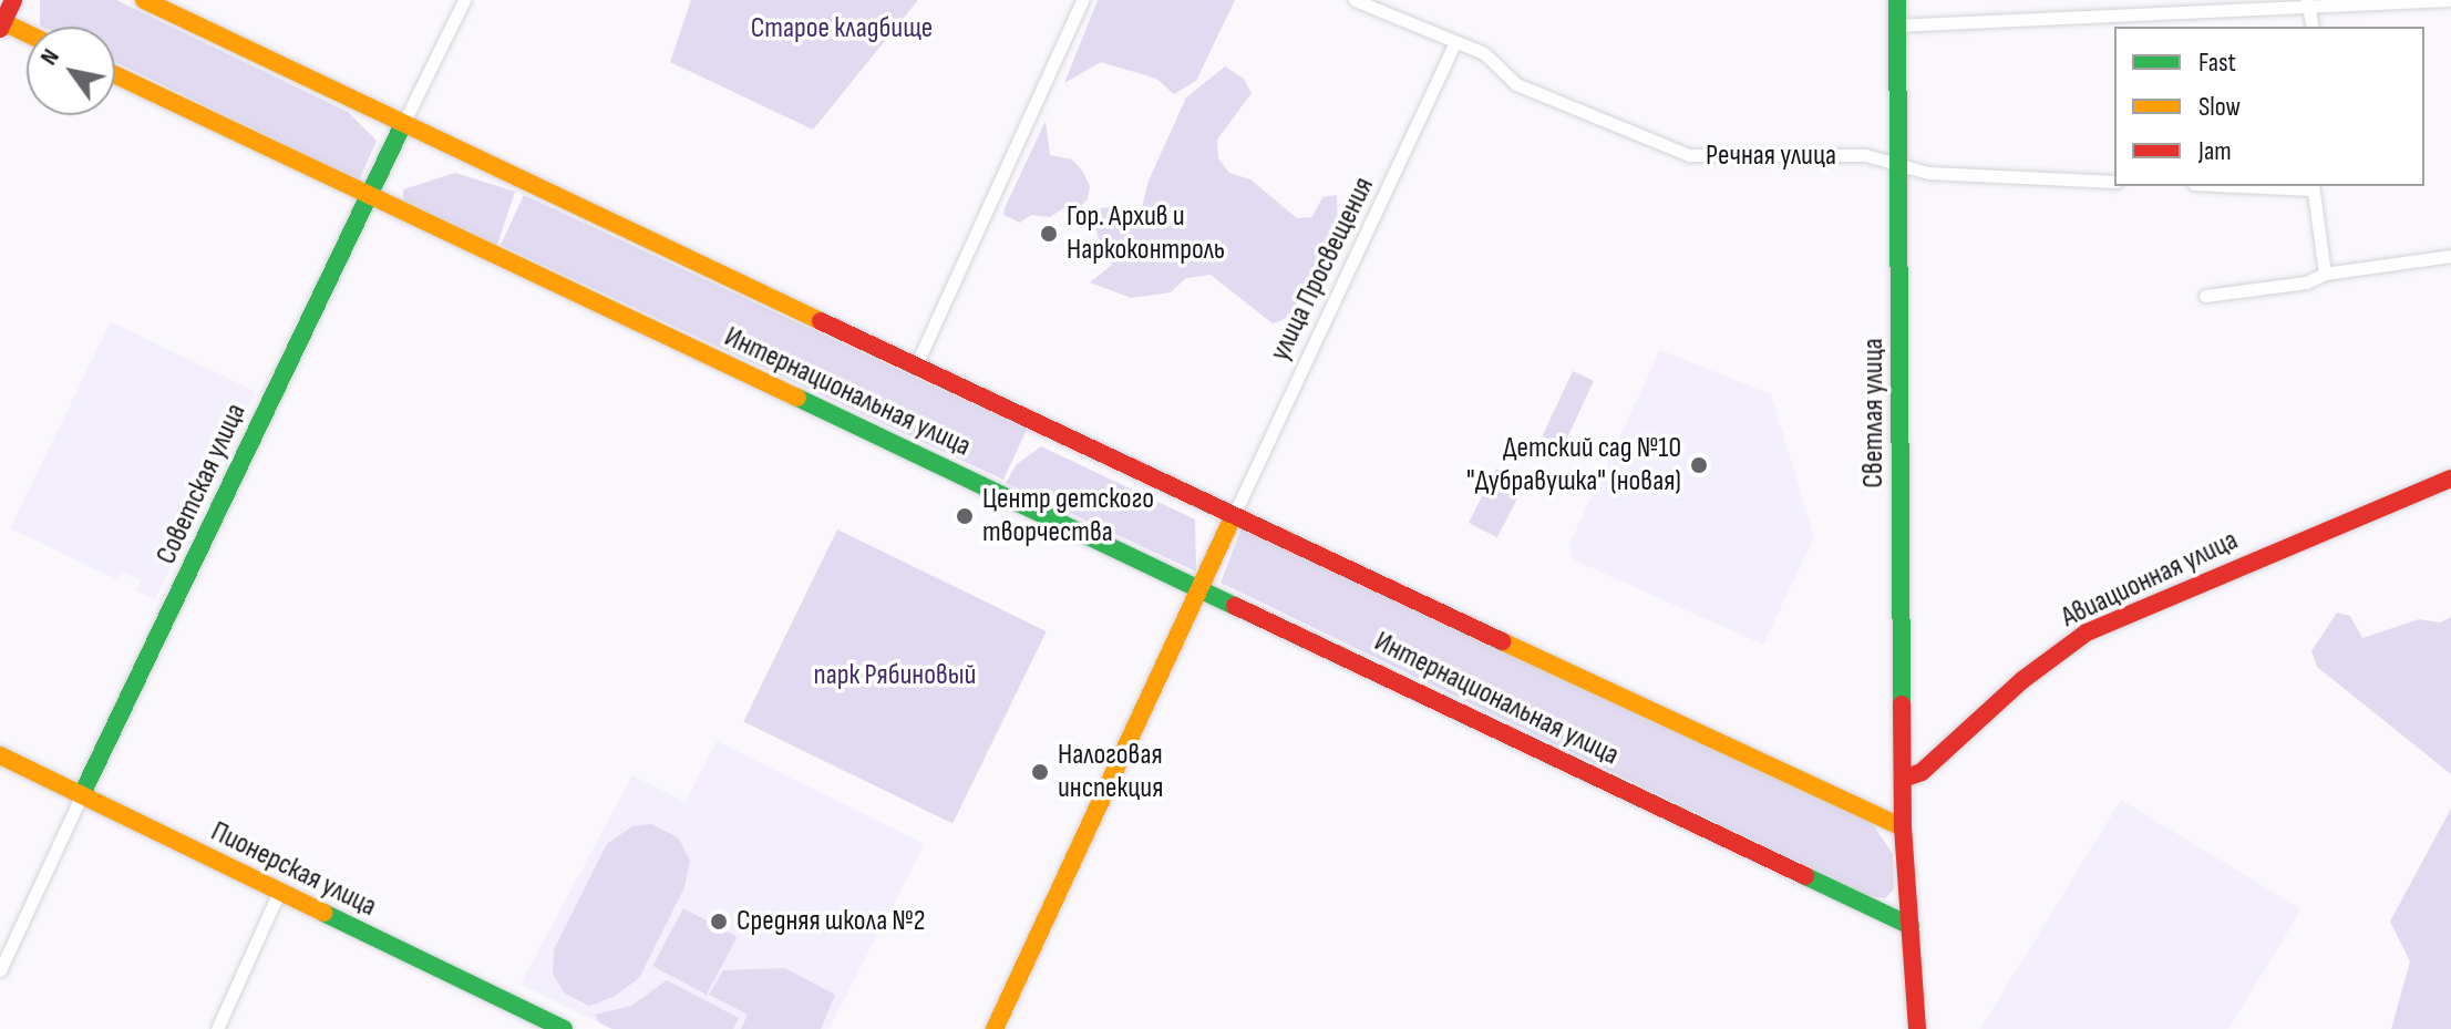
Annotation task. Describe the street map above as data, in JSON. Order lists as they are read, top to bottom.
{
  "streets": {
    "main road": [
      "Интернациональная улица",
      "Светлая улица",
      "Советская улица",
      "Авиационная улица",
      "Пионерская улица"
    ],
    "street": ["Речная улица", "улица Просвещения"]
  },
  "crossings": [
    ["Речная улица", "улица Просвещения"],
    ["Речная улица", "Светлая улица"],
    ["улица Просвещения", "Интернациональная улица"],
    ["Интернациональная улица", "Светлая улица"],
    ["Интернациональная улица", "Советская улица"],
    ["Светлая улица", "Авиационная улица"],
    ["Советская улица", "Пионерская улица"]
  ],
  "parks": ["Старое кладбище", "парк Рябиновый"],
  "places": [
    "Гор. Архив и Наркоконтроль",
    "Детский сад №10 \"Дубравушка\" (новая)",
    "Центр детского творчества",
    "Налоговая инспекция",
    "Средняя школа №2"
  ],
  "legend": ["Fast", "Slow", "Jam"],
  "north": "top left"
}
